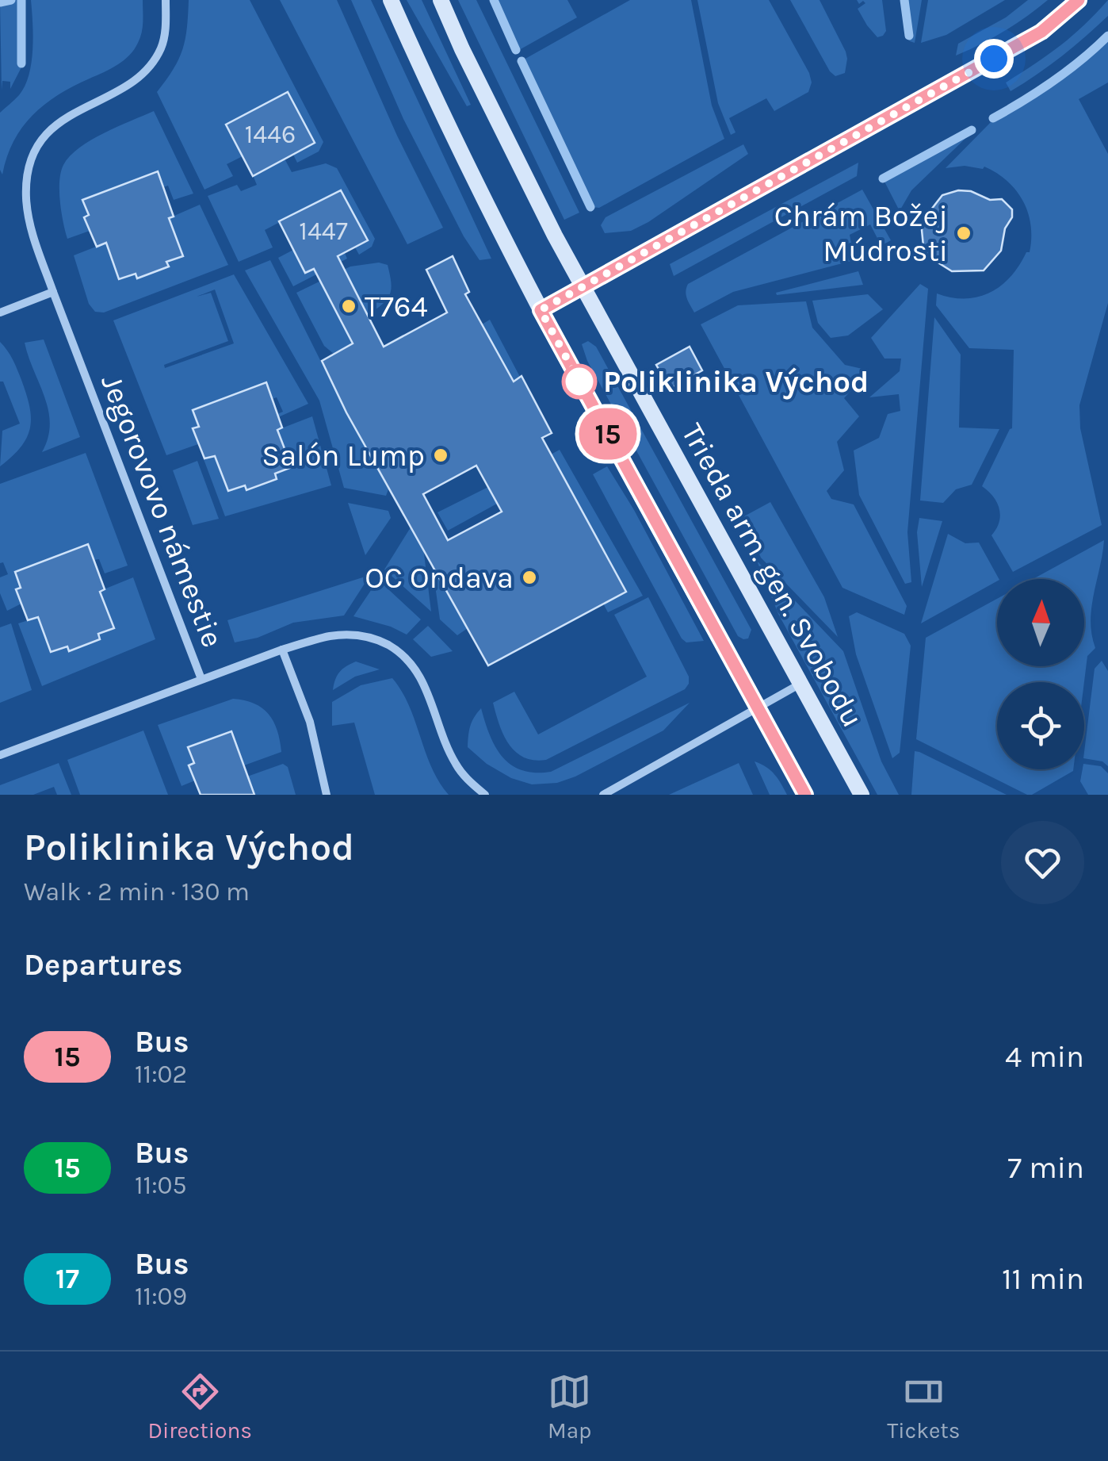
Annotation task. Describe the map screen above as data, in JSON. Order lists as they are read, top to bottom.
{
  "streets": {
    "street": ["Jegorovovo námestie", "Trieda arm. gen. Svobodu"]
  },
  "places": [
    "Chrám Božej Múdrosti",
    "T764",
    "Poliklinika Východ",
    "Salón Lump",
    "OC Ondava"
  ],
  "lines": ["bus line 15"],
  "house_numbers": ["1446", "1447"],
  "north": "top",
  "page": {
    "on_map": "15",
    "heading": [
      ["Poliklinika Východ", "Walk · 2 min · 130 m"],
      "Departures"
    ],
    "list": [
      {
        "mark": "15",
        "name": "Bus",
        "note": "11:02",
        "value": "4 min"
      },
      {
        "mark": "15",
        "name": "Bus",
        "note": "11:05",
        "value": "7 min"
      },
      {
        "mark": "17",
        "name": "Bus",
        "note": "11:09",
        "value": "11 min"
      }
    ],
    "tabs": ["Directions", "Map", "Tickets"]
  }
}
